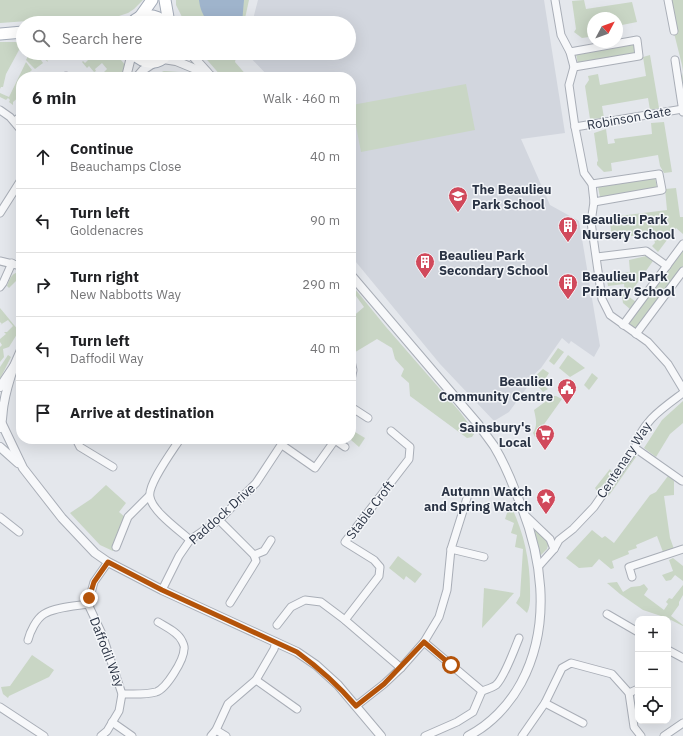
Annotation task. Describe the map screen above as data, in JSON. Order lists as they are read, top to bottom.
{
  "streets": {
    "street": [
      "Robinson Gate",
      "Centenary Way",
      "Stable Croft",
      "Paddock Drive",
      "Daffodil Way"
    ]
  },
  "places": {
    "school or university": ["The Beaulieu Park School"],
    "building": ["Beaulieu Park Nursery School", "Beaulieu Park Secondary School", "Beaulieu Park Primary School"],
    "public building": ["Beaulieu Community Centre"],
    "supermarket": ["Sainsbury's Local"],
    "place": ["Autumn Watch and Spring Watch"]
  },
  "north": "top right",
  "page": {
    "search": "Search here",
    "heading": ["6 min", "Walk · 460 m"],
    "list": [
      ["Continue", "Beauchamps Close", "40 m"],
      ["Turn left", "Goldenacres", "90 m"],
      ["Turn right", "New Nabbotts Way", "290 m"],
      ["Turn left", "Daffodil Way", "40 m"],
      "Arrive at destination"
    ],
    "map_buttons": ["+", "−"]
  }
}
